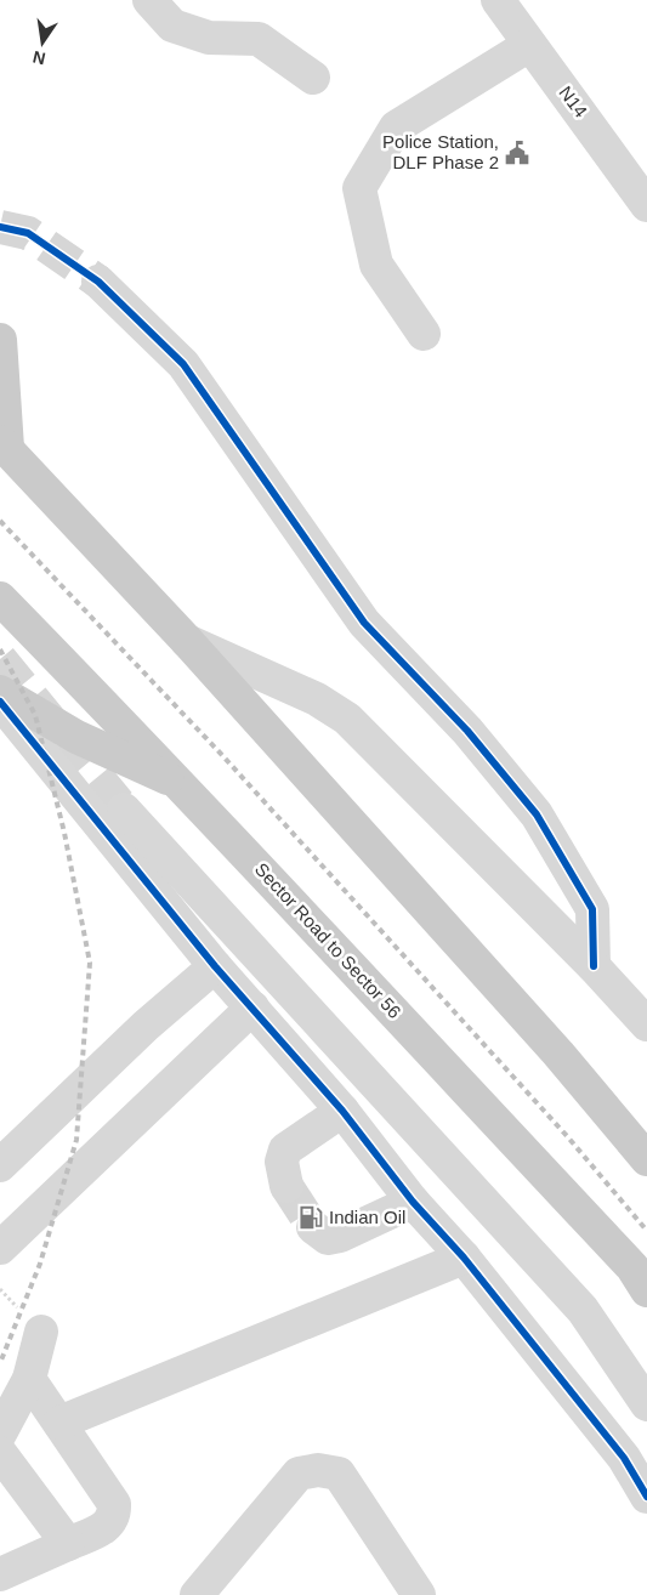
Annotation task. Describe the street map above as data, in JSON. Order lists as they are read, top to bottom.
{
  "streets": {
    "main road": ["Sector Road to Sector 56"],
    "street": ["N14"]
  },
  "places": {
    "public building": ["Police Station, DLF Phase 2"],
    "fuel station": ["Indian Oil"]
  },
  "north": "bottom"
}
